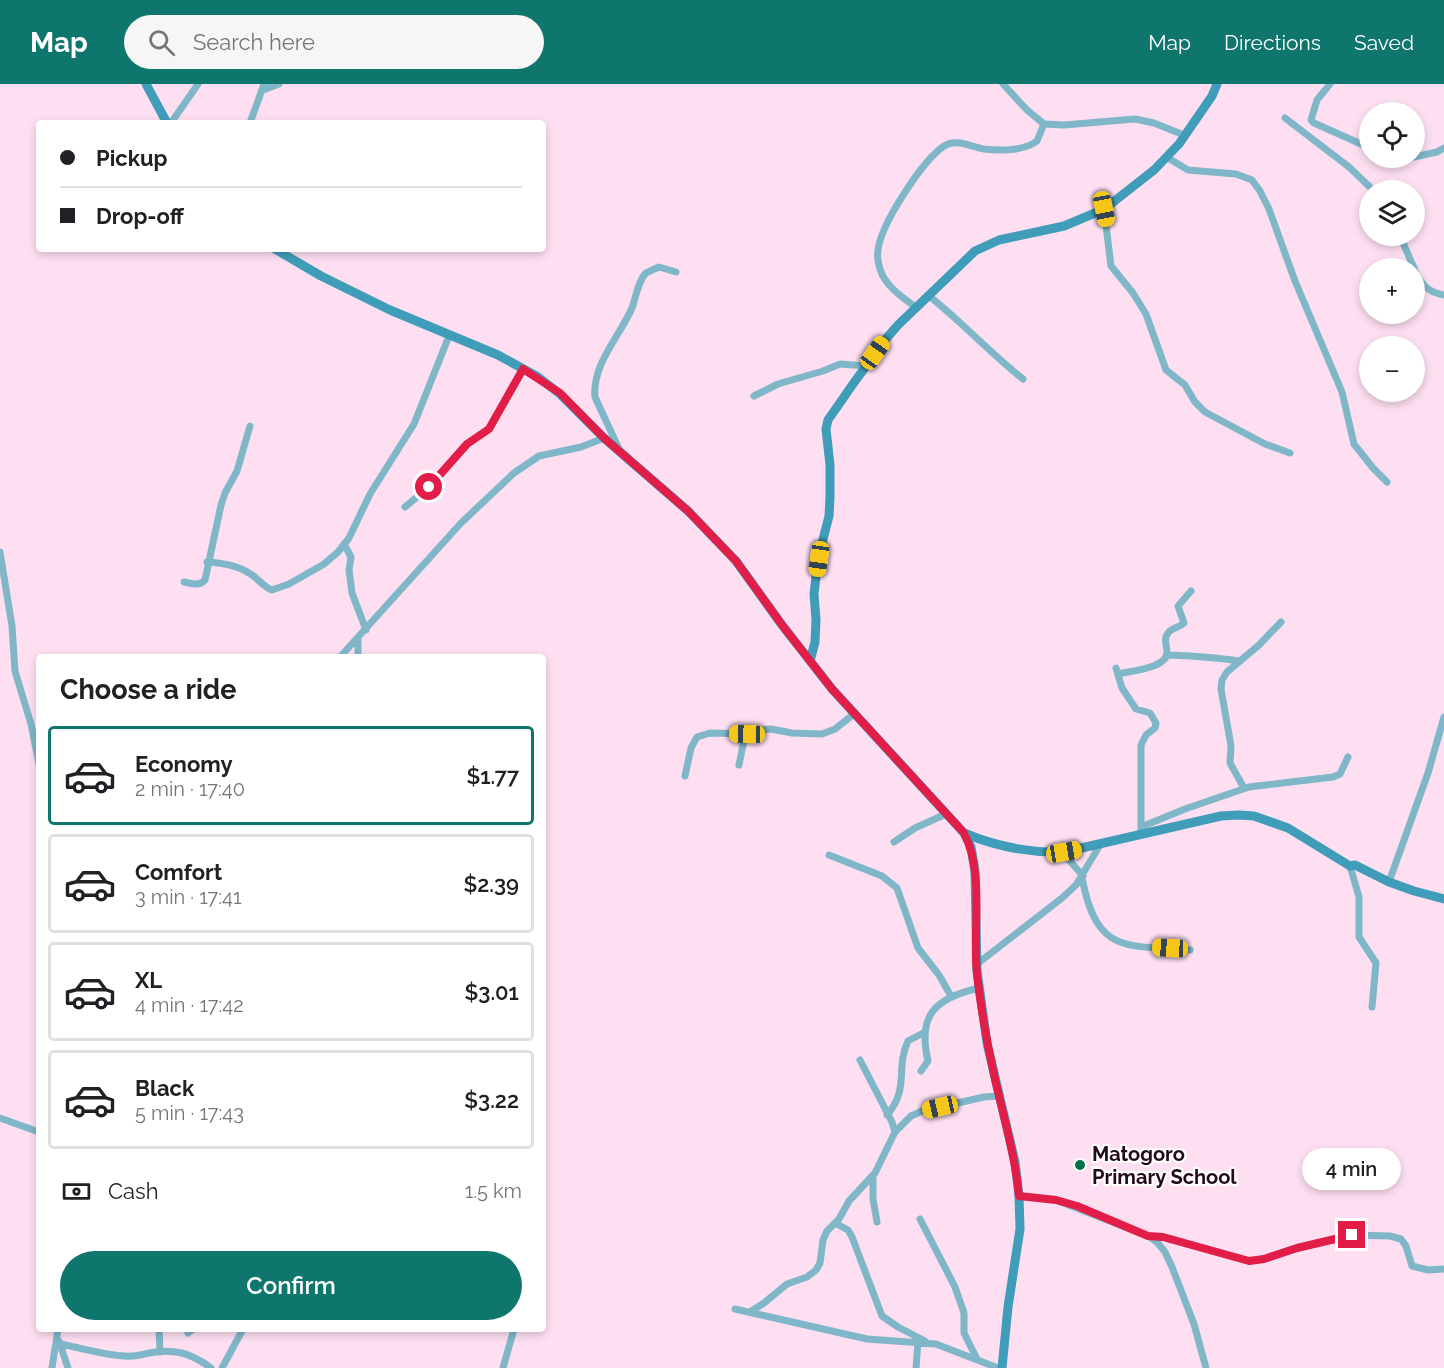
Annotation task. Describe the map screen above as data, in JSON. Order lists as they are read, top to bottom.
{
  "places": ["Matogoro Primary School"],
  "page": {
    "header": "Map",
    "search": "Search here",
    "nav": ["Map", "Directions", "Saved"],
    "map_buttons": ["+", "−"],
    "banner": ["Pickup", "Drop-off"],
    "heading": "Choose a ride",
    "list": [
      {
        "name": "Economy",
        "note": "2 min · 17:40",
        "value": "$1.77"
      },
      {
        "name": "Comfort",
        "note": "3 min · 17:41",
        "value": "$2.39"
      },
      {
        "name": "XL",
        "note": "4 min · 17:42",
        "value": "$3.01"
      },
      {
        "name": "Black",
        "note": "5 min · 17:43",
        "value": "$3.22"
      }
    ],
    "bubble": "4 min",
    "pay": ["Cash", "1.5 km"],
    "buttons": "Confirm"
  }
}
